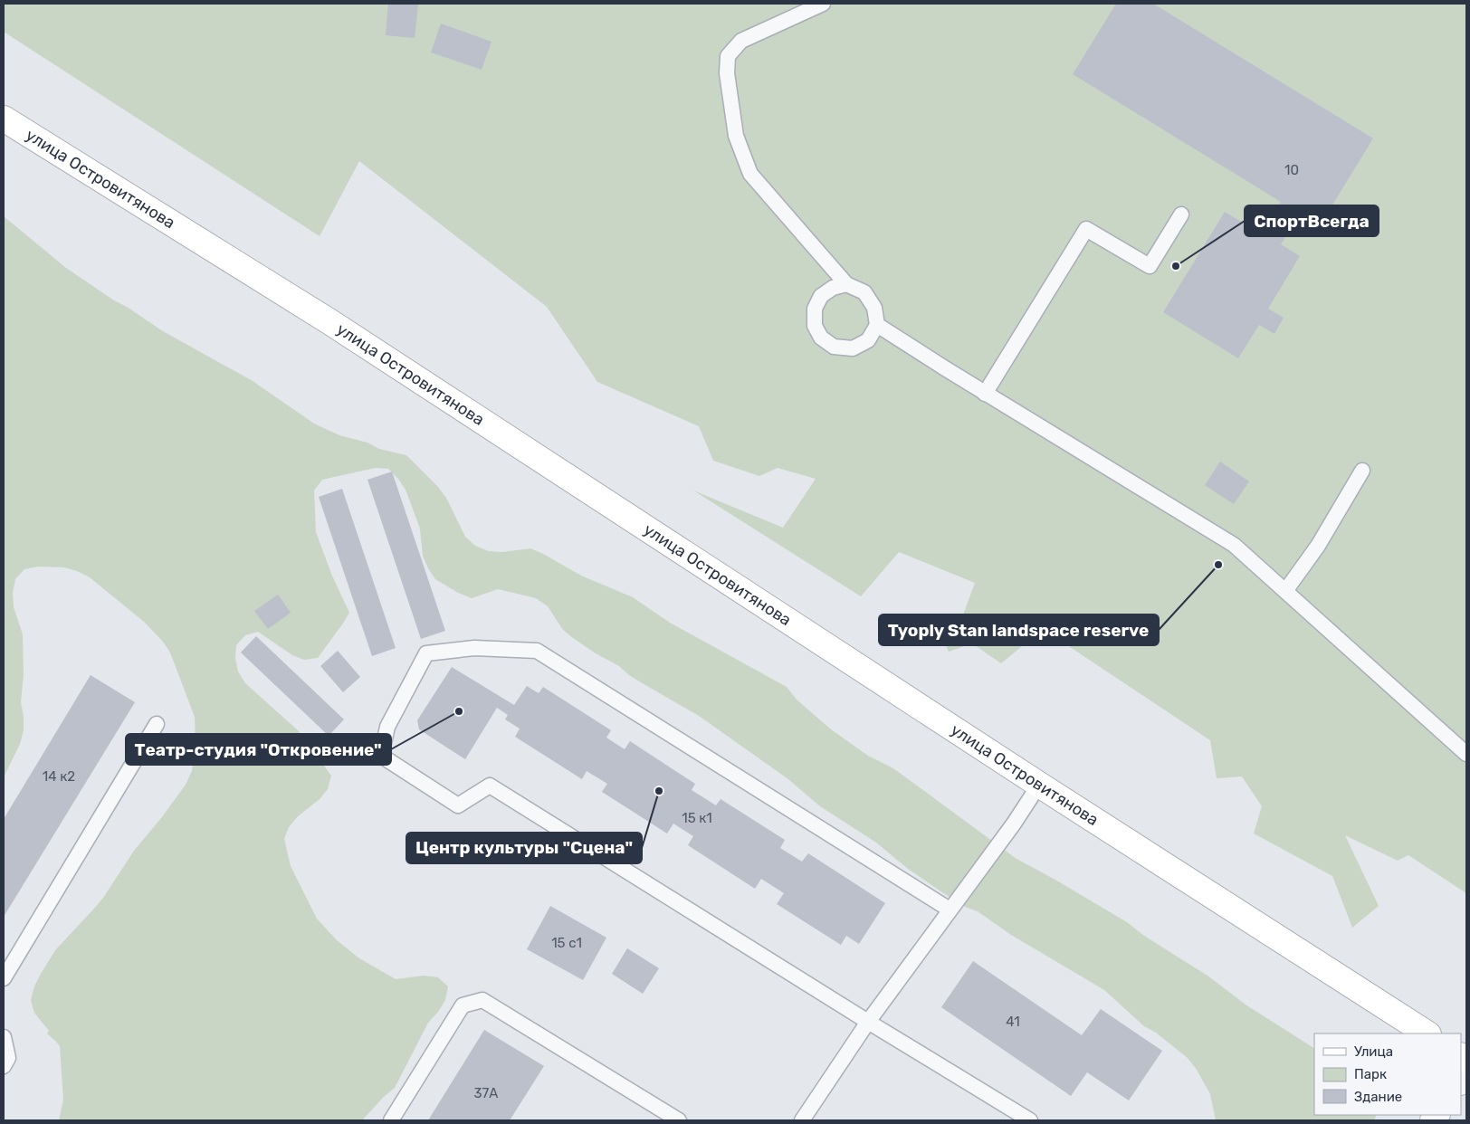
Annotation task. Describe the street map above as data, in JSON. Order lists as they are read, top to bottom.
{
  "streets": {
    "main road": ["улица Островитянова"]
  },
  "places": [
    "СпортВсегда",
    "Tyoply Stan landspace reserve",
    "Театр-студия \"Откровение\"",
    "Центр культуры \"Сцена\""
  ],
  "house_numbers": [
    "10",
    "14 к2",
    "15 к1",
    "15 с1",
    "41",
    "37А"
  ],
  "legend": ["Улица", "Парк", "Здание"]
}
